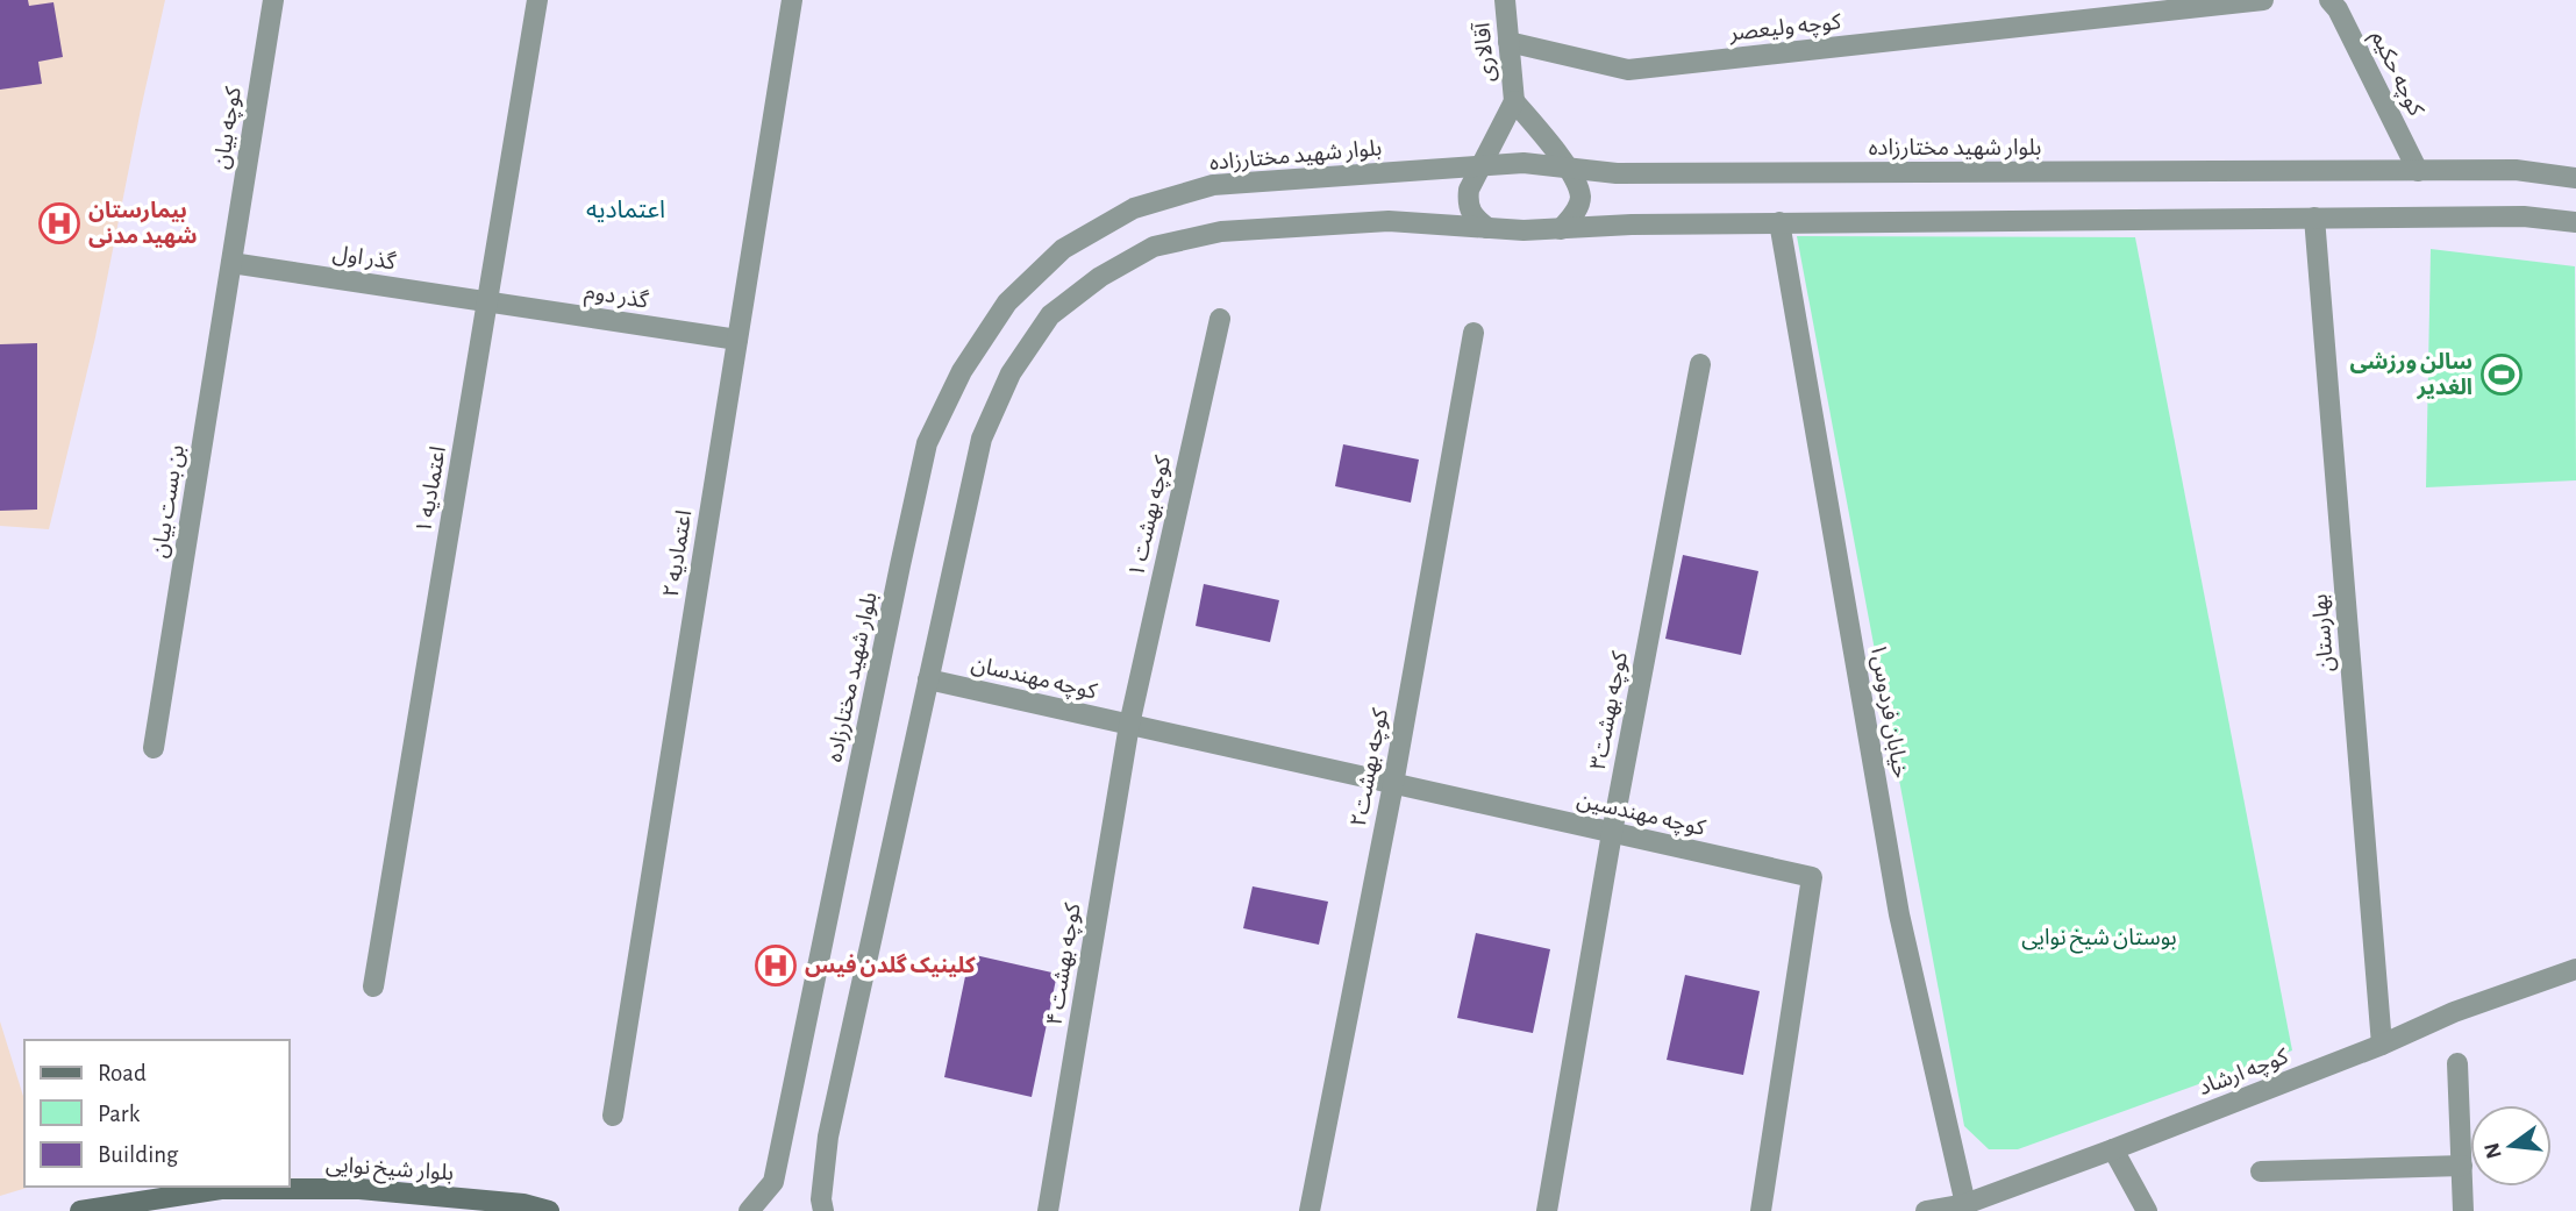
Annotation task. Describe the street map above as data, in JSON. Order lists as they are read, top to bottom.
{
  "streets": {
    "main road": ["بلوار شیخ نوایی"],
    "street": [
      "کوچه ولیعصر",
      "آقالاری",
      "کوچه حکیم",
      "کوچه بیان",
      "بلوار شهید مختارزاده",
      "گذر اول",
      "گذر دوم",
      "اعتمادیه ۱",
      "بن بست بیان",
      "کوچه بهشت ۱",
      "اعتمادیه ۲",
      "بهارستان",
      "کوچه مهندسان",
      "کوچه بهشت۳",
      "خیابان فردوس۱",
      "کوچه بهشت۲",
      "کوچه مهندسین",
      "کوچه بهشت ۴",
      "کوچه ارشاد"
    ]
  },
  "crossings": [
    ["کوچه ولیعصر", "آقالاری"],
    ["کوچه حکیم", "بلوار شهید مختارزاده"],
    ["کوچه بیان", "گذر اول"],
    ["کوچه بیان", "بن بست بیان"],
    ["گذر اول", "گذر دوم"],
    ["گذر اول", "اعتمادیه ۱"],
    ["گذر اول", "بن بست بیان"],
    ["گذر دوم", "اعتمادیه ۱"],
    ["گذر دوم", "اعتمادیه ۲"],
    ["کوچه بهشت ۱", "کوچه مهندسان"],
    ["کوچه بهشت ۱", "کوچه مهندسین"],
    ["کوچه بهشت ۱", "کوچه بهشت ۴"],
    ["بهارستان", "کوچه ارشاد"],
    ["کوچه مهندسان", "کوچه مهندسین"],
    ["کوچه مهندسان", "کوچه بهشت ۴"],
    ["کوچه بهشت۳", "کوچه مهندسین"],
    ["خیابان فردوس۱", "کوچه ارشاد"],
    ["کوچه بهشت۲", "کوچه مهندسین"],
    ["کوچه مهندسین", "کوچه بهشت ۴"]
  ],
  "districts": ["اعتمادیه"],
  "parks": ["بوستان شیخ نوایی"],
  "places": {
    "hospital": ["بیمارستان شهید مدنی", "کلینیک گلدن فیس"],
    "sports": ["سالن ورزشی الغدیر"]
  },
  "legend": ["Road", "Park", "Building"],
  "north": "left"
}
